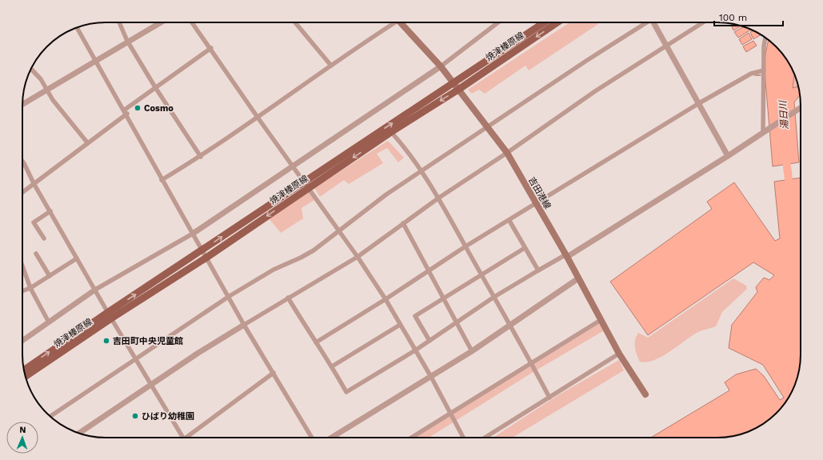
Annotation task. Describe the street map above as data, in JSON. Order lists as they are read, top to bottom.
{
  "streets": {
    "main road": ["焼津榛原線", "吉田港線"]
  },
  "crossings": [
    ["焼津榛原線", "吉田港線"]
  ],
  "water": ["湯日川"],
  "places": ["Cosmo", "吉田町中央児童館", "ひばり幼稚園"],
  "scale_bar": "100 m",
  "north": "top"
}
